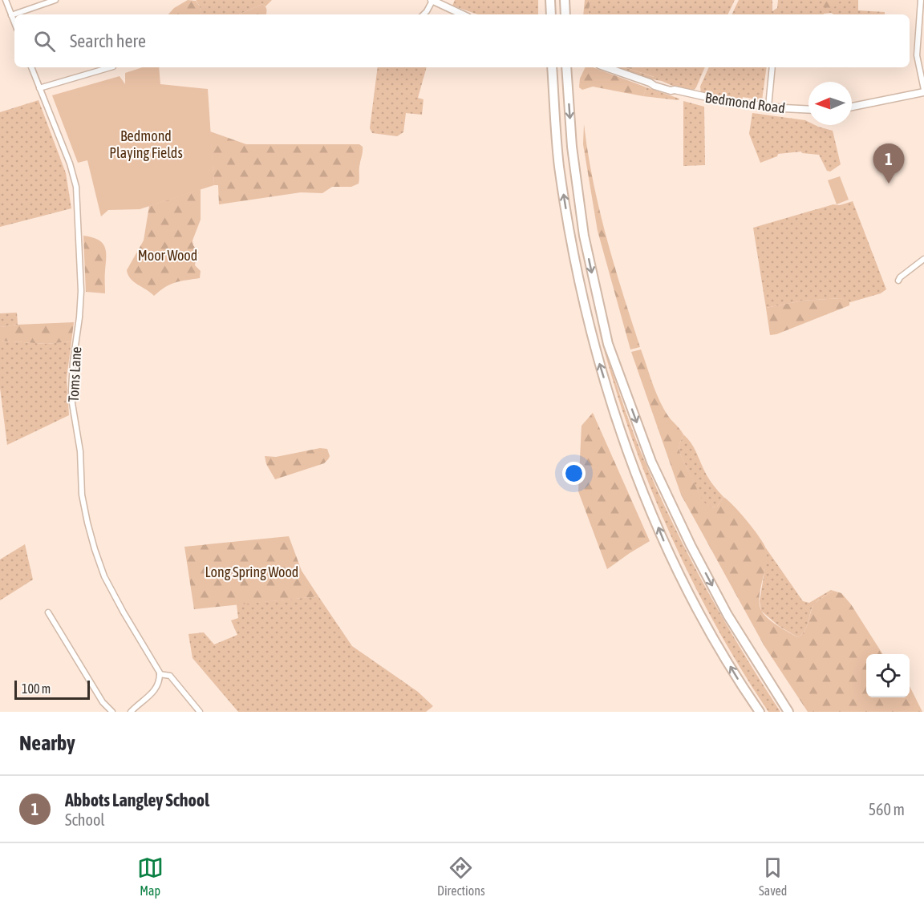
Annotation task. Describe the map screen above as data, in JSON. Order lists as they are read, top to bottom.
{
  "streets": {
    "street": ["Bedmond Road", "Toms Lane"]
  },
  "parks": ["Bedmond Playing Fields", "Moor Wood", "Long Spring Wood"],
  "scale_bar": "100 m",
  "north": "left",
  "page": {
    "search": "Search here",
    "pins": "1",
    "scale": "100 m",
    "heading": "Nearby",
    "list": [
      {
        "mark": "1",
        "name": "Abbots Langley School",
        "note": "School",
        "value": "560 m"
      }
    ],
    "nav": ["Map", "Directions", "Saved"]
  }
}
